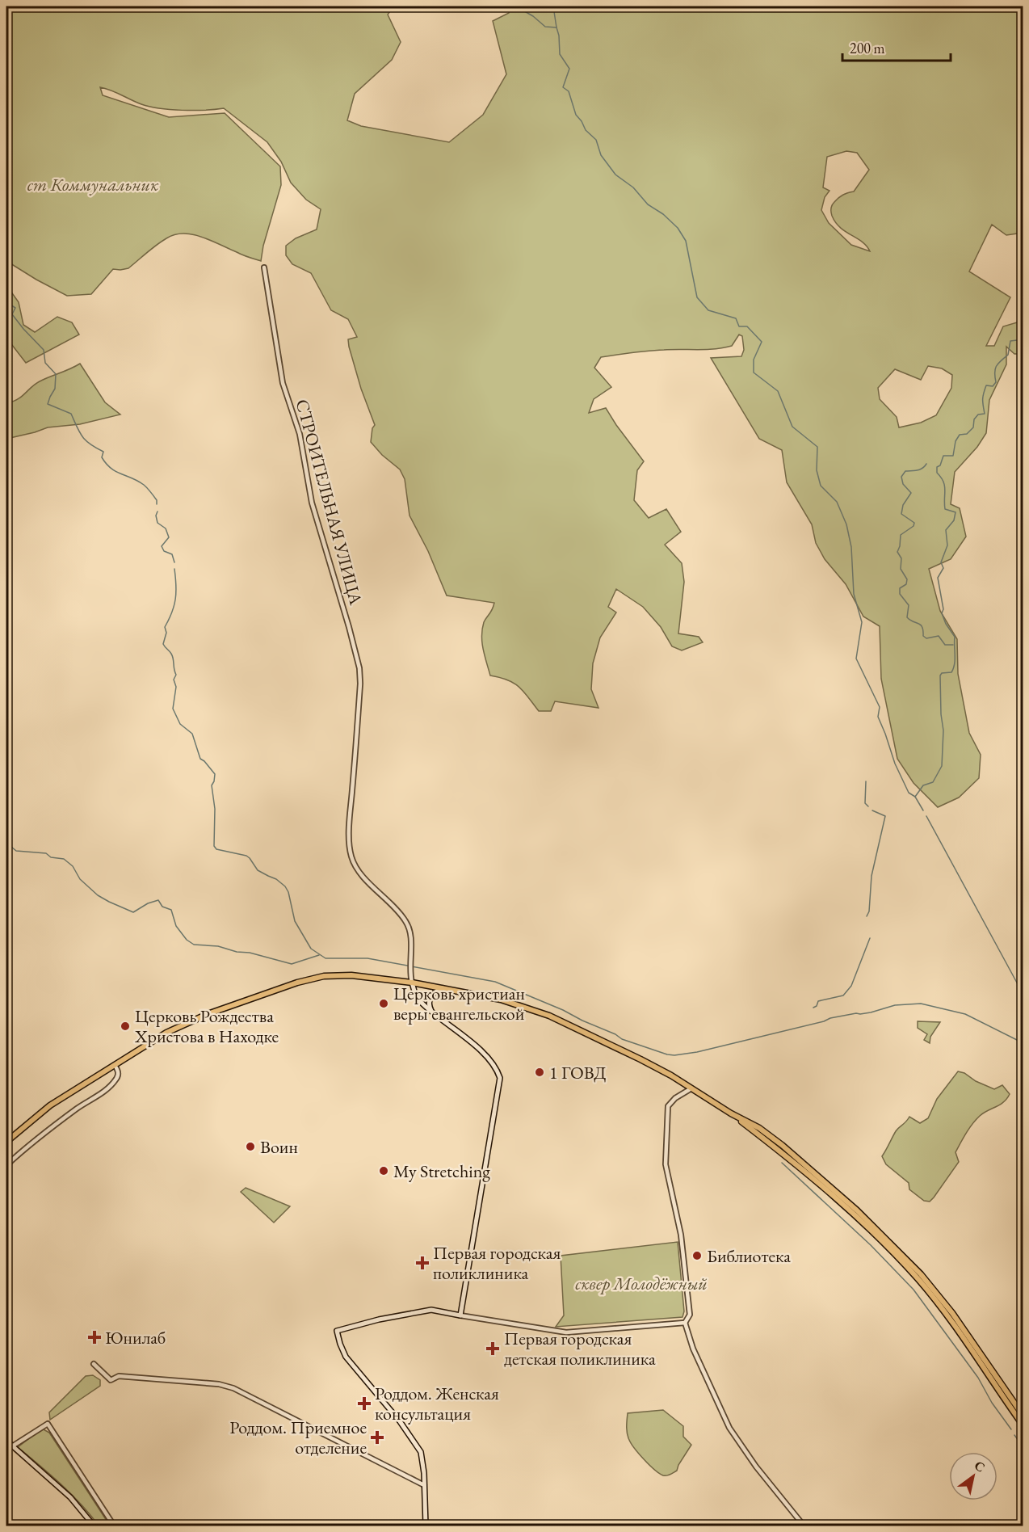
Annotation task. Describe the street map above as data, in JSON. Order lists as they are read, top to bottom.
{
  "streets": {
    "street": ["СТРОИТЕЛЬНАЯ УЛИЦА"]
  },
  "parks": ["ст Коммунальник", "сквер Молодёжный"],
  "places": {
    "other": [
      "Церковь христиан веры евангельской",
      "Церковь Рождества Христова в Находке",
      "1 ГОВД",
      "Воин",
      "My Stretching",
      "Библиотека"
    ],
    "health": [
      "Первая городская поликлиника",
      "Юнилаб",
      "Первая городская детская поликлиника",
      "Роддом. Женская консультация",
      "Роддом. Приемное отделение"
    ]
  },
  "scale_bar": "200 m",
  "north": "top right"
}
